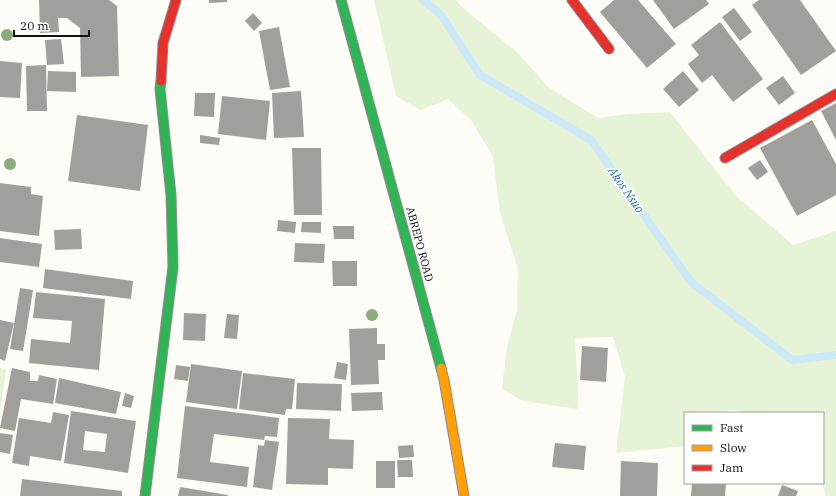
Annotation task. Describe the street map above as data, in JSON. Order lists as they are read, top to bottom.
{
  "streets": {
    "street": ["ABREPO ROAD"]
  },
  "water": ["Akos Nsuo"],
  "legend": ["Fast", "Slow", "Jam"],
  "scale_bar": "20 m"
}
